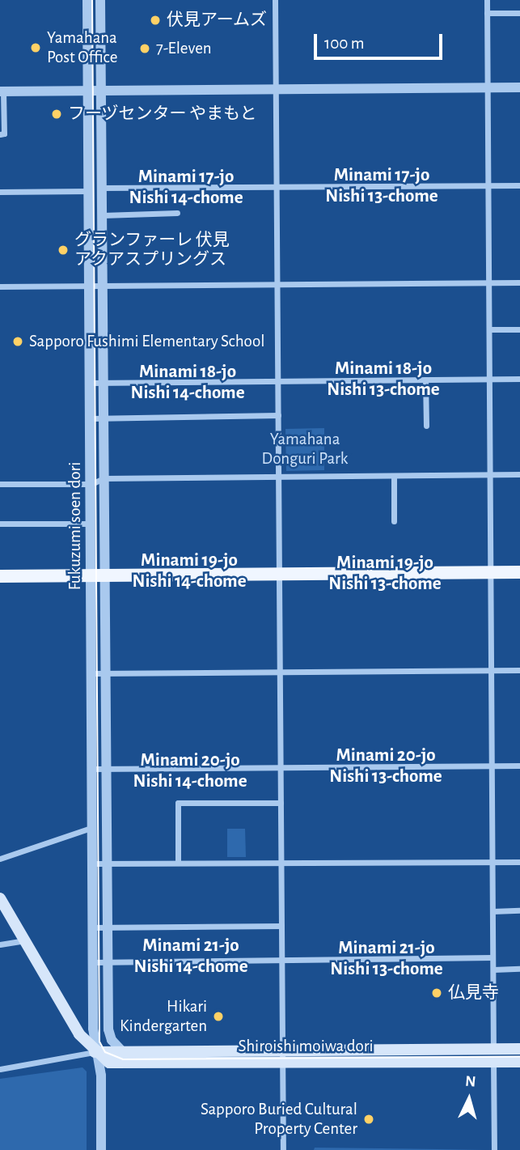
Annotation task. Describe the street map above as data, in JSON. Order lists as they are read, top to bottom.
{
  "streets": {
    "main road": ["Shiroishi moiwa dori"],
    "street": ["Fukuzumi soen dori"]
  },
  "crossings": [
    ["Fukuzumi soen dori", "Shiroishi moiwa dori"]
  ],
  "districts": [
    "Minami 17-jo Nishi 13-chome",
    "Minami 17-jo Nishi 14-chome",
    "Minami 18-jo Nishi 13-chome",
    "Minami 18-jo Nishi 14-chome",
    "Minami 19-jo Nishi 14-chome",
    "Minami 19-jo Nishi 13-chome",
    "Minami 20-jo Nishi 13-chome",
    "Minami 20-jo Nishi 14-chome",
    "Minami 21-jo Nishi 14-chome",
    "Minami 21-jo Nishi 13-chome"
  ],
  "parks": ["Yamahana Donguri Park"],
  "places": [
    "伏見アームズ",
    "Yamahana Post Office",
    "7-Eleven",
    "フーヅセンター やまもと",
    "グランファーレ 伏見 アクアスプリングス",
    "Sapporo Fushimi Elementary School",
    "仏見寺",
    "Hikari Kindergarten",
    "Sapporo Buried Cultural Property Center"
  ],
  "scale_bar": "100 m",
  "north": "top"
}
